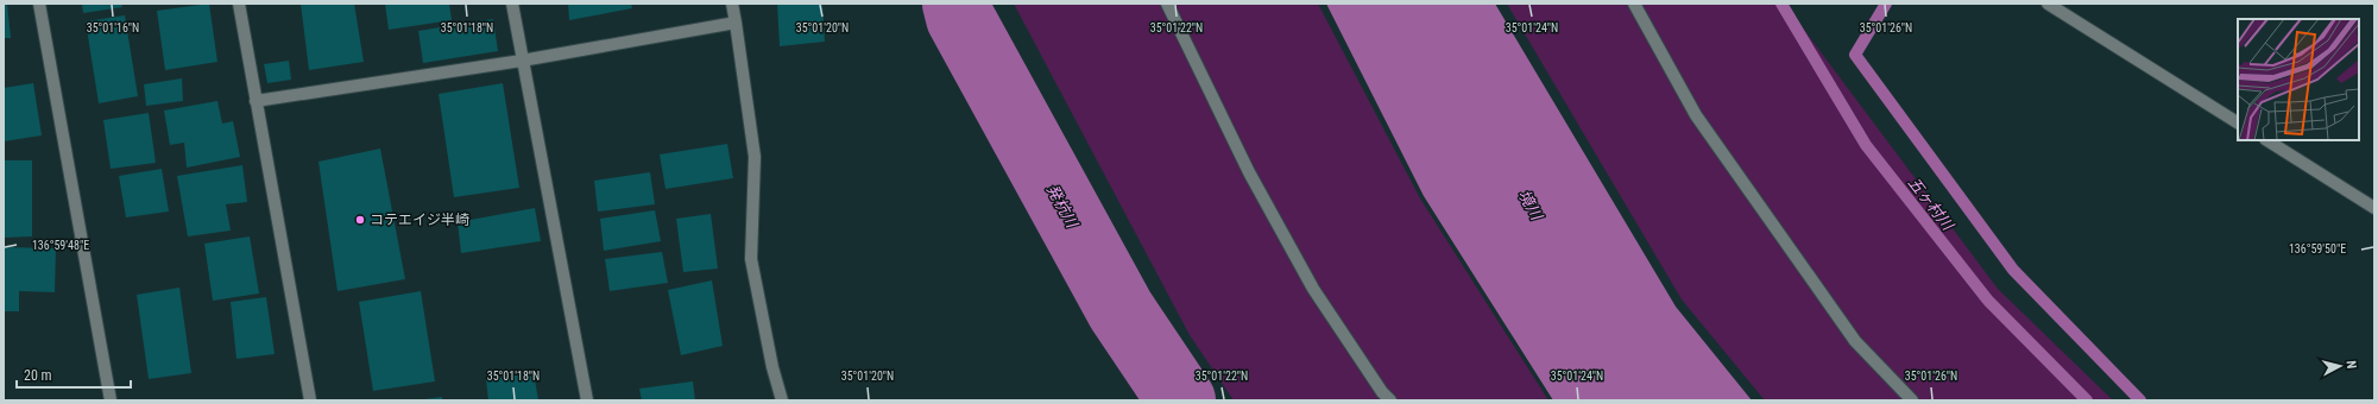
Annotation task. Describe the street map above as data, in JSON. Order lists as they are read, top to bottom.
{
  "water": ["五ヶ村川", "境川", "発杭川"],
  "places": ["コテエイジ半崎"],
  "scale_bar": "20 m",
  "north": "right",
  "coordinates": [
    "35°01'16\"N",
    "35°01'18\"N",
    "35°01'20\"N",
    "35°01'22\"N",
    "35°01'24\"N",
    "35°01'26\"N",
    "136°59'48\"E",
    "136°59'50\"E"
  ]
}
